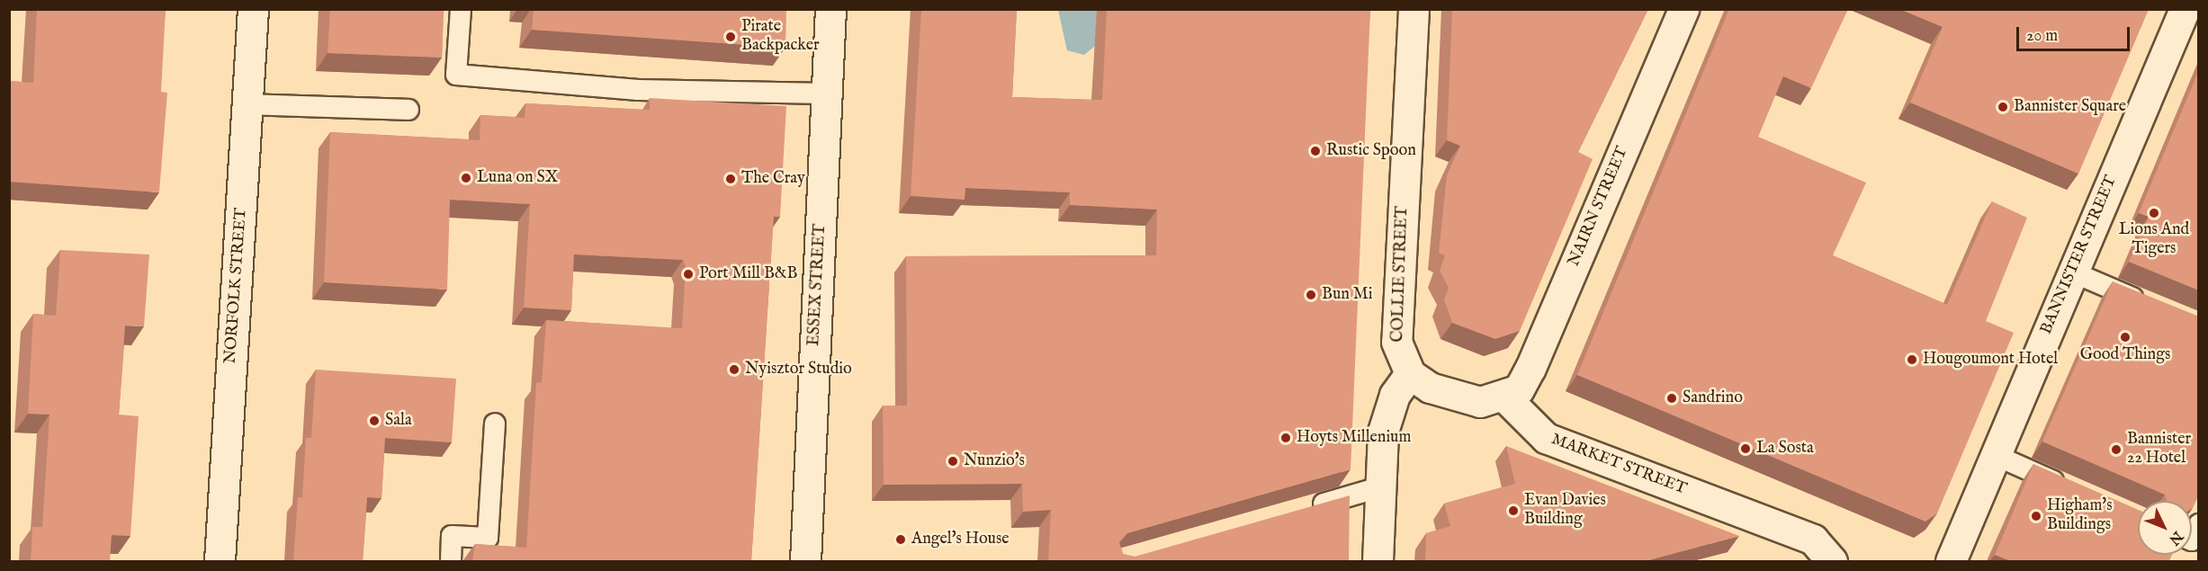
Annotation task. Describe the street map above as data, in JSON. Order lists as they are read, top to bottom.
{
  "streets": {
    "street": [
      "NAIRN STREET",
      "BANNISTER STREET",
      "COLLIE STREET",
      "ESSEX STREET",
      "NORFOLK STREET",
      "MARKET STREET"
    ]
  },
  "crossings": [
    ["NAIRN STREET", "MARKET STREET"]
  ],
  "places": [
    "Pirate Backpacker",
    "Bannister Square",
    "Rustic Spoon",
    "Luna on SX",
    "The Cray",
    "Lions And Tigers",
    "Port Mill B&B",
    "Bun Mi",
    "Good Things",
    "Hougoumont Hotel",
    "Nyisztor Studio",
    "Sandrino",
    "Sala",
    "Hoyts Millenium",
    "La Sosta",
    "Bannister 22 Hotel",
    "Nunzio's",
    "Evan Davies Building",
    "Higham's Buildings",
    "Angel's House"
  ],
  "scale_bar": "20 m",
  "north": "bottom right"
}
